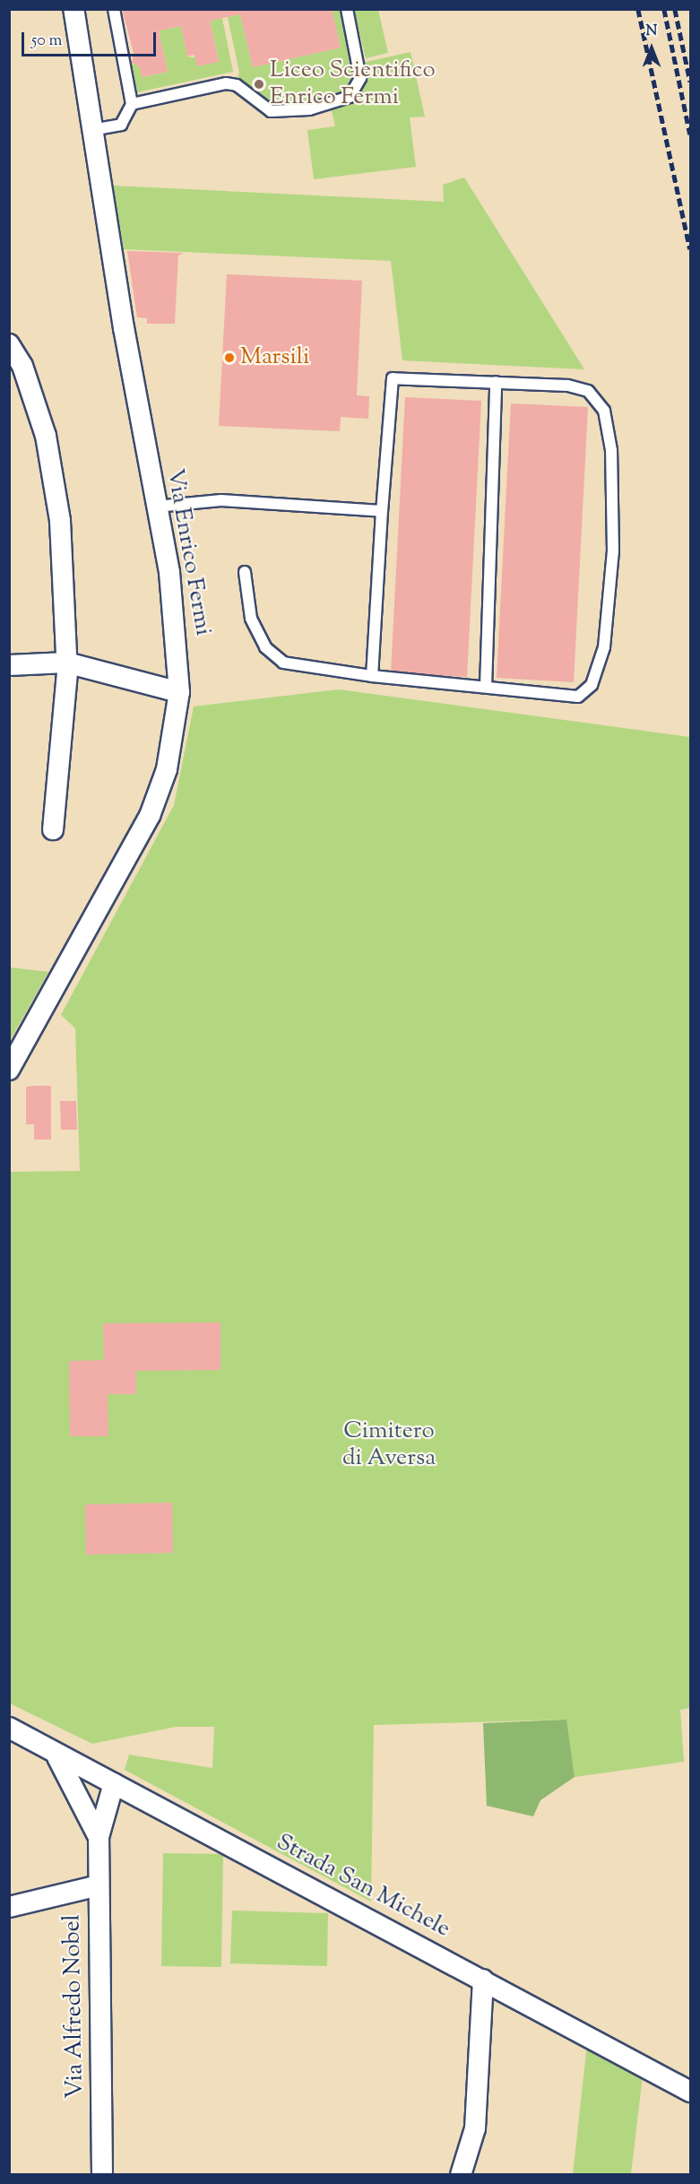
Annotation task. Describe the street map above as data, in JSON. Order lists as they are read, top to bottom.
{
  "streets": {
    "street": ["Via Enrico Fermi", "Strada San Michele", "Via Alfredo Nobel"]
  },
  "crossings": [
    ["Strada San Michele", "Via Alfredo Nobel"]
  ],
  "parks": ["Cimitero di Aversa"],
  "places": ["Liceo Scientifico Enrico Fermi", "Marsili"],
  "scale_bar": "50 m",
  "north": "top"
}
